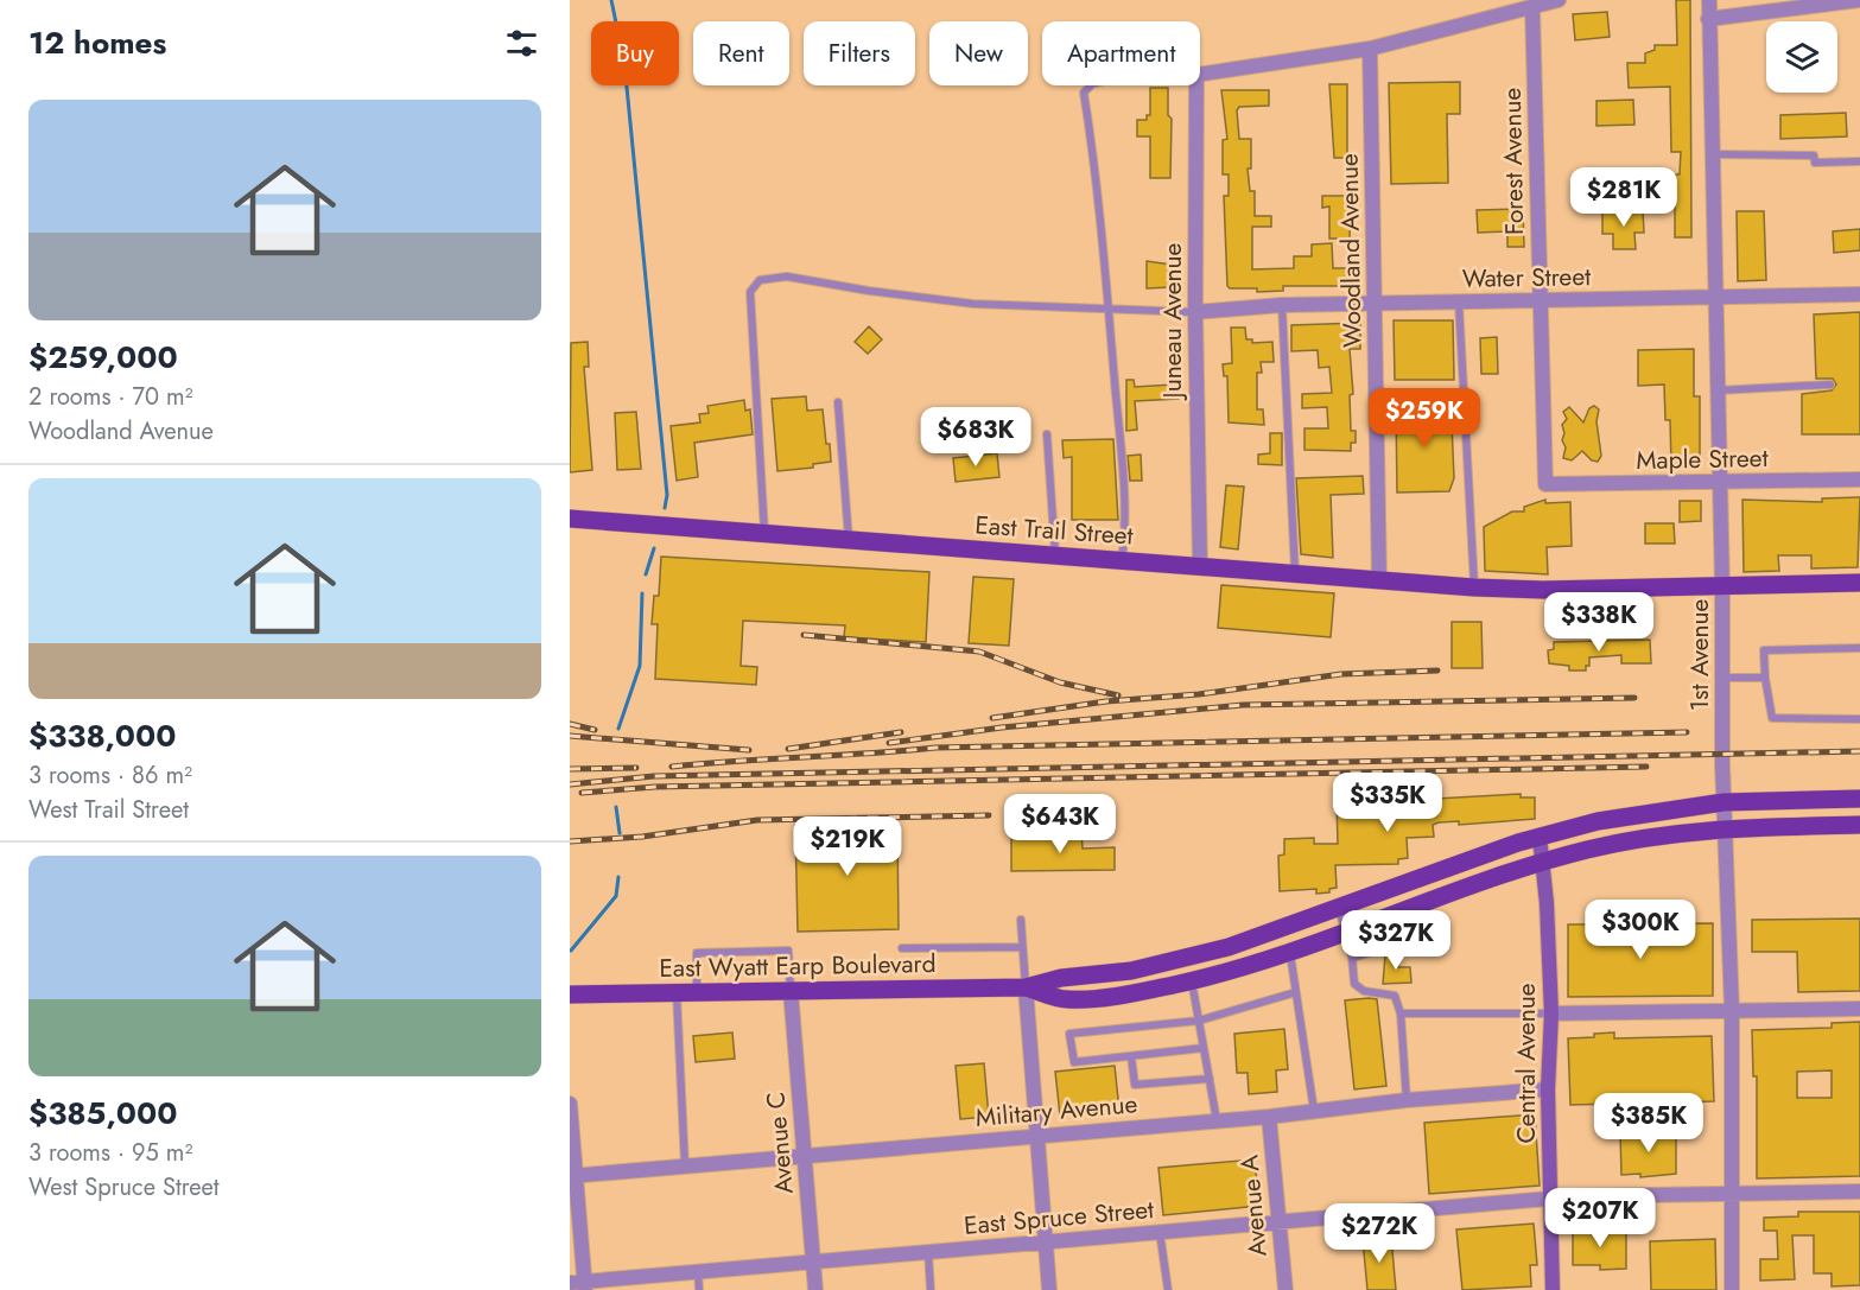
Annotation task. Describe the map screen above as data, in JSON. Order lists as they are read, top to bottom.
{
  "streets": {
    "main road": ["East Trail Street", "East Wyatt Earp Boulevard"],
    "street": [
      "Forest Avenue",
      "Woodland Avenue",
      "Water Street",
      "Juneau Avenue",
      "Maple Street",
      "1st Avenue",
      "Central Avenue",
      "Military Avenue",
      "Avenue C",
      "Avenue A",
      "East Spruce Street"
    ]
  },
  "crossings": [
    ["Forest Avenue", "Water Street"],
    ["Forest Avenue", "Maple Street"],
    ["Woodland Avenue", "Water Street"],
    ["Woodland Avenue", "East Trail Street"],
    ["Water Street", "Juneau Avenue"],
    ["Water Street", "1st Avenue"],
    ["Juneau Avenue", "East Trail Street"],
    ["Maple Street", "1st Avenue"],
    ["East Trail Street", "1st Avenue"],
    ["1st Avenue", "East Wyatt Earp Boulevard"],
    ["1st Avenue", "East Spruce Street"],
    ["East Wyatt Earp Boulevard", "Central Avenue"],
    ["East Wyatt Earp Boulevard", "Avenue C"],
    ["Central Avenue", "Military Avenue"],
    ["Central Avenue", "East Spruce Street"],
    ["Military Avenue", "Avenue C"],
    ["Military Avenue", "Avenue A"],
    ["Avenue C", "East Spruce Street"],
    ["Avenue A", "East Spruce Street"]
  ],
  "page": {
    "heading": "12 homes",
    "chip": [
      "Buy",
      "Rent",
      "Filters",
      "New",
      "Apartment"
    ],
    "list": [
      {
        "name": "$259,000",
        "note": "2 rooms · 70 m² · Woodland Avenue"
      },
      {
        "name": "$338,000",
        "note": "3 rooms · 86 m² · West Trail Street"
      },
      {
        "name": "$385,000",
        "note": "3 rooms · 95 m² · West Spruce Street"
      }
    ],
    "price": [
      "$281K",
      "$259K",
      "$683K",
      "$338K",
      "$335K",
      "$643K",
      "$219K",
      "$300K",
      "$327K",
      "$385K",
      "$207K",
      "$272K"
    ]
  }
}
